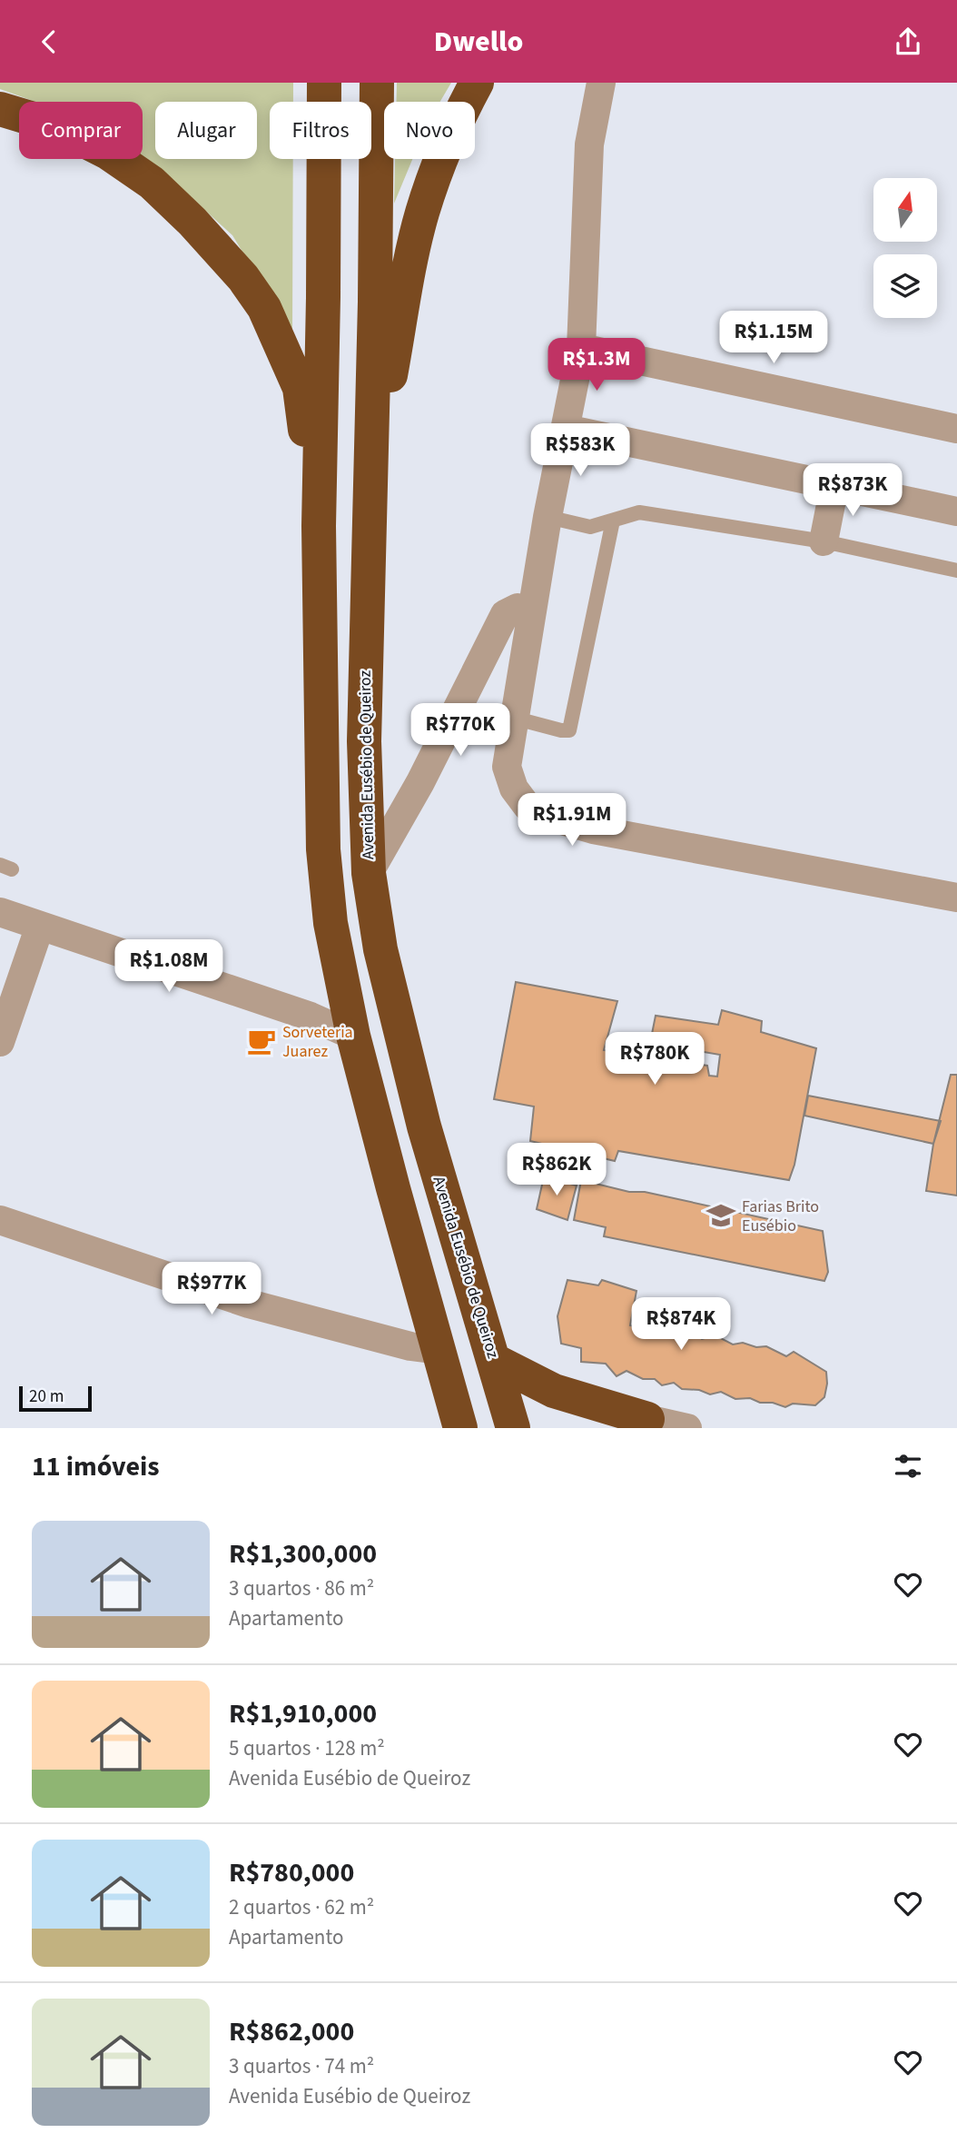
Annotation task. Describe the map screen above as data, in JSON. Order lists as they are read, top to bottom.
{
  "streets": {
    "highway": ["Avenida Eusébio de Queiroz"]
  },
  "places": {
    "cafe": ["Sorveteria Juarez"],
    "school or university": ["Farias Brito Eusébio"]
  },
  "scale_bar": "20 m",
  "north": "top",
  "page": {
    "header": "Dwello",
    "chip": [
      "Comprar",
      "Alugar",
      "Filtros",
      "Novo"
    ],
    "price": [
      "R$1.15M",
      "R$1.3M",
      "R$583K",
      "R$873K",
      "R$770K",
      "R$1.91M",
      "R$1.08M",
      "R$780K",
      "R$862K",
      "R$977K",
      "R$874K"
    ],
    "scale": "20 m",
    "heading": "11 imóveis",
    "list": [
      {
        "name": "R$1,300,000",
        "note": "3 quartos · 86 m² · Apartamento"
      },
      {
        "name": "R$1,910,000",
        "note": "5 quartos · 128 m² · Avenida Eusébio de Queiroz"
      },
      {
        "name": "R$780,000",
        "note": "2 quartos · 62 m² · Apartamento"
      },
      {
        "name": "R$862,000",
        "note": "3 quartos · 74 m² · Avenida Eusébio de Queiroz"
      }
    ]
  }
}
